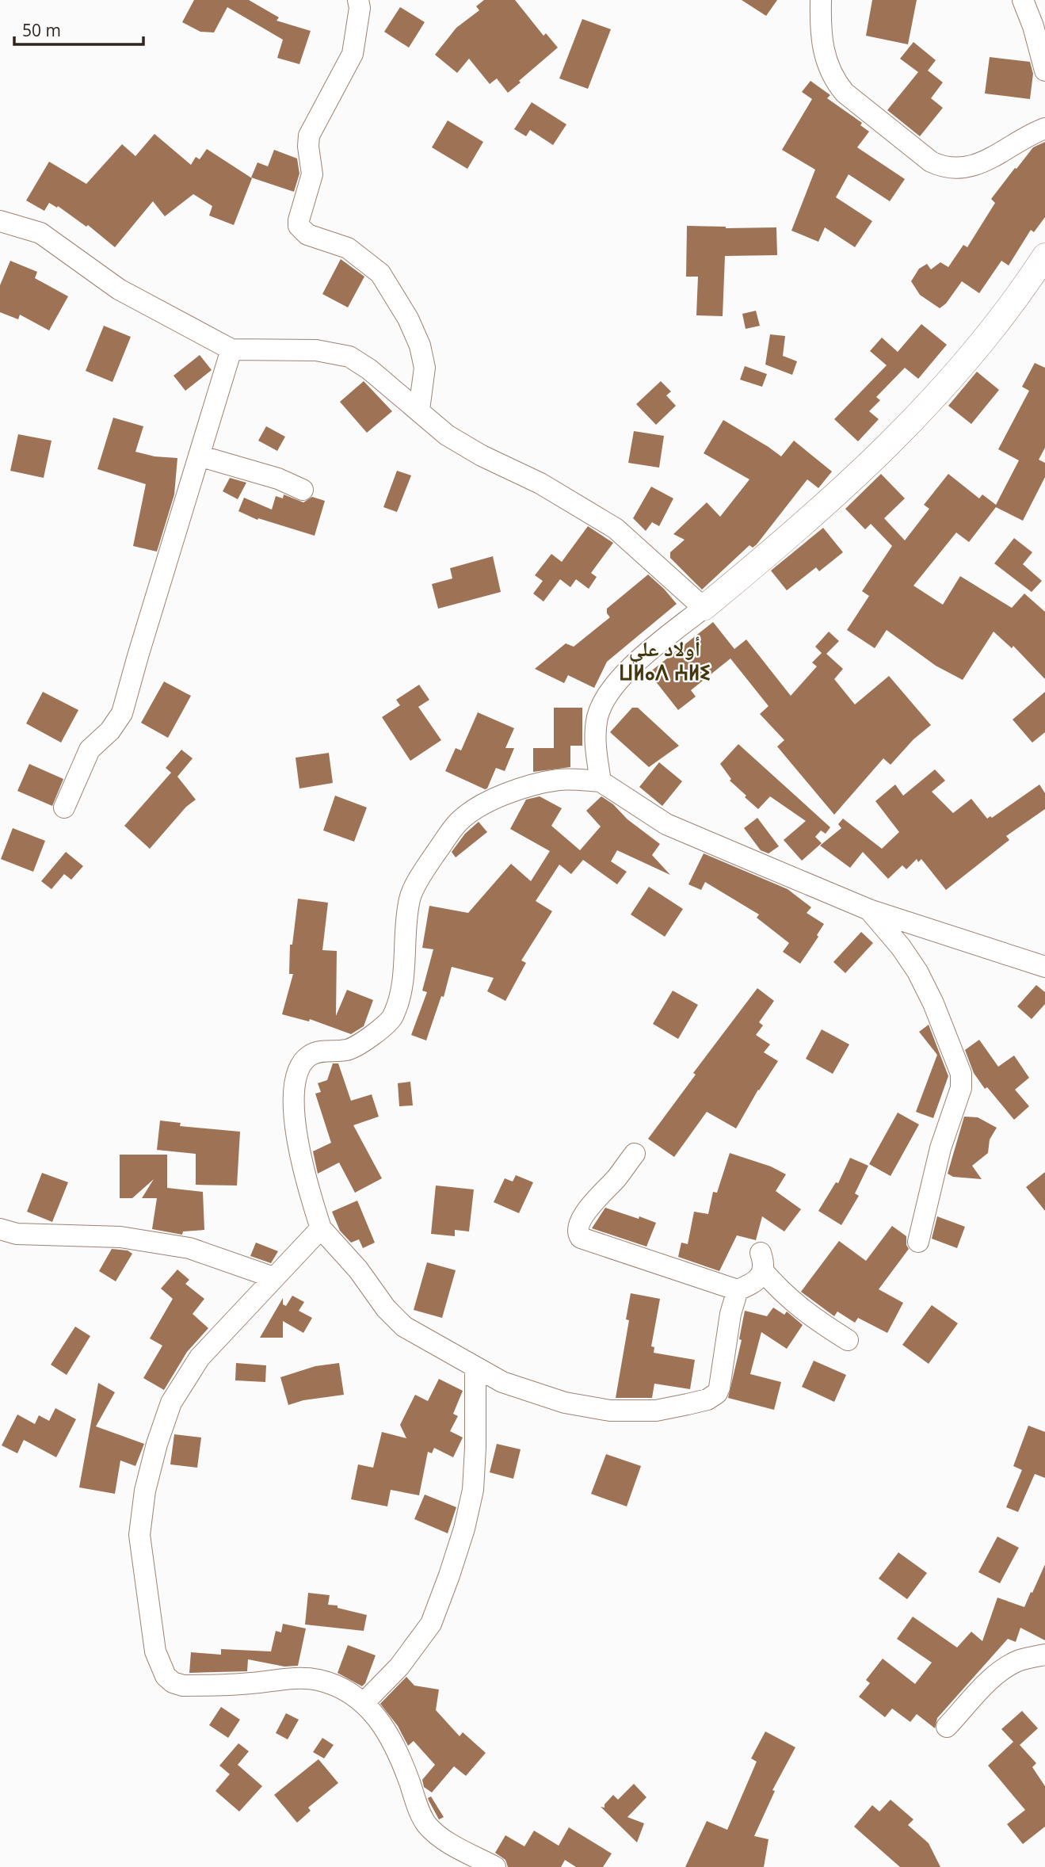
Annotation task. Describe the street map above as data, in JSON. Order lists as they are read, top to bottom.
{
  "districts": ["أولاد علي ⵡⵍⴰⴷ ⵄⵍⵉ"],
  "scale_bar": "50 m"
}
